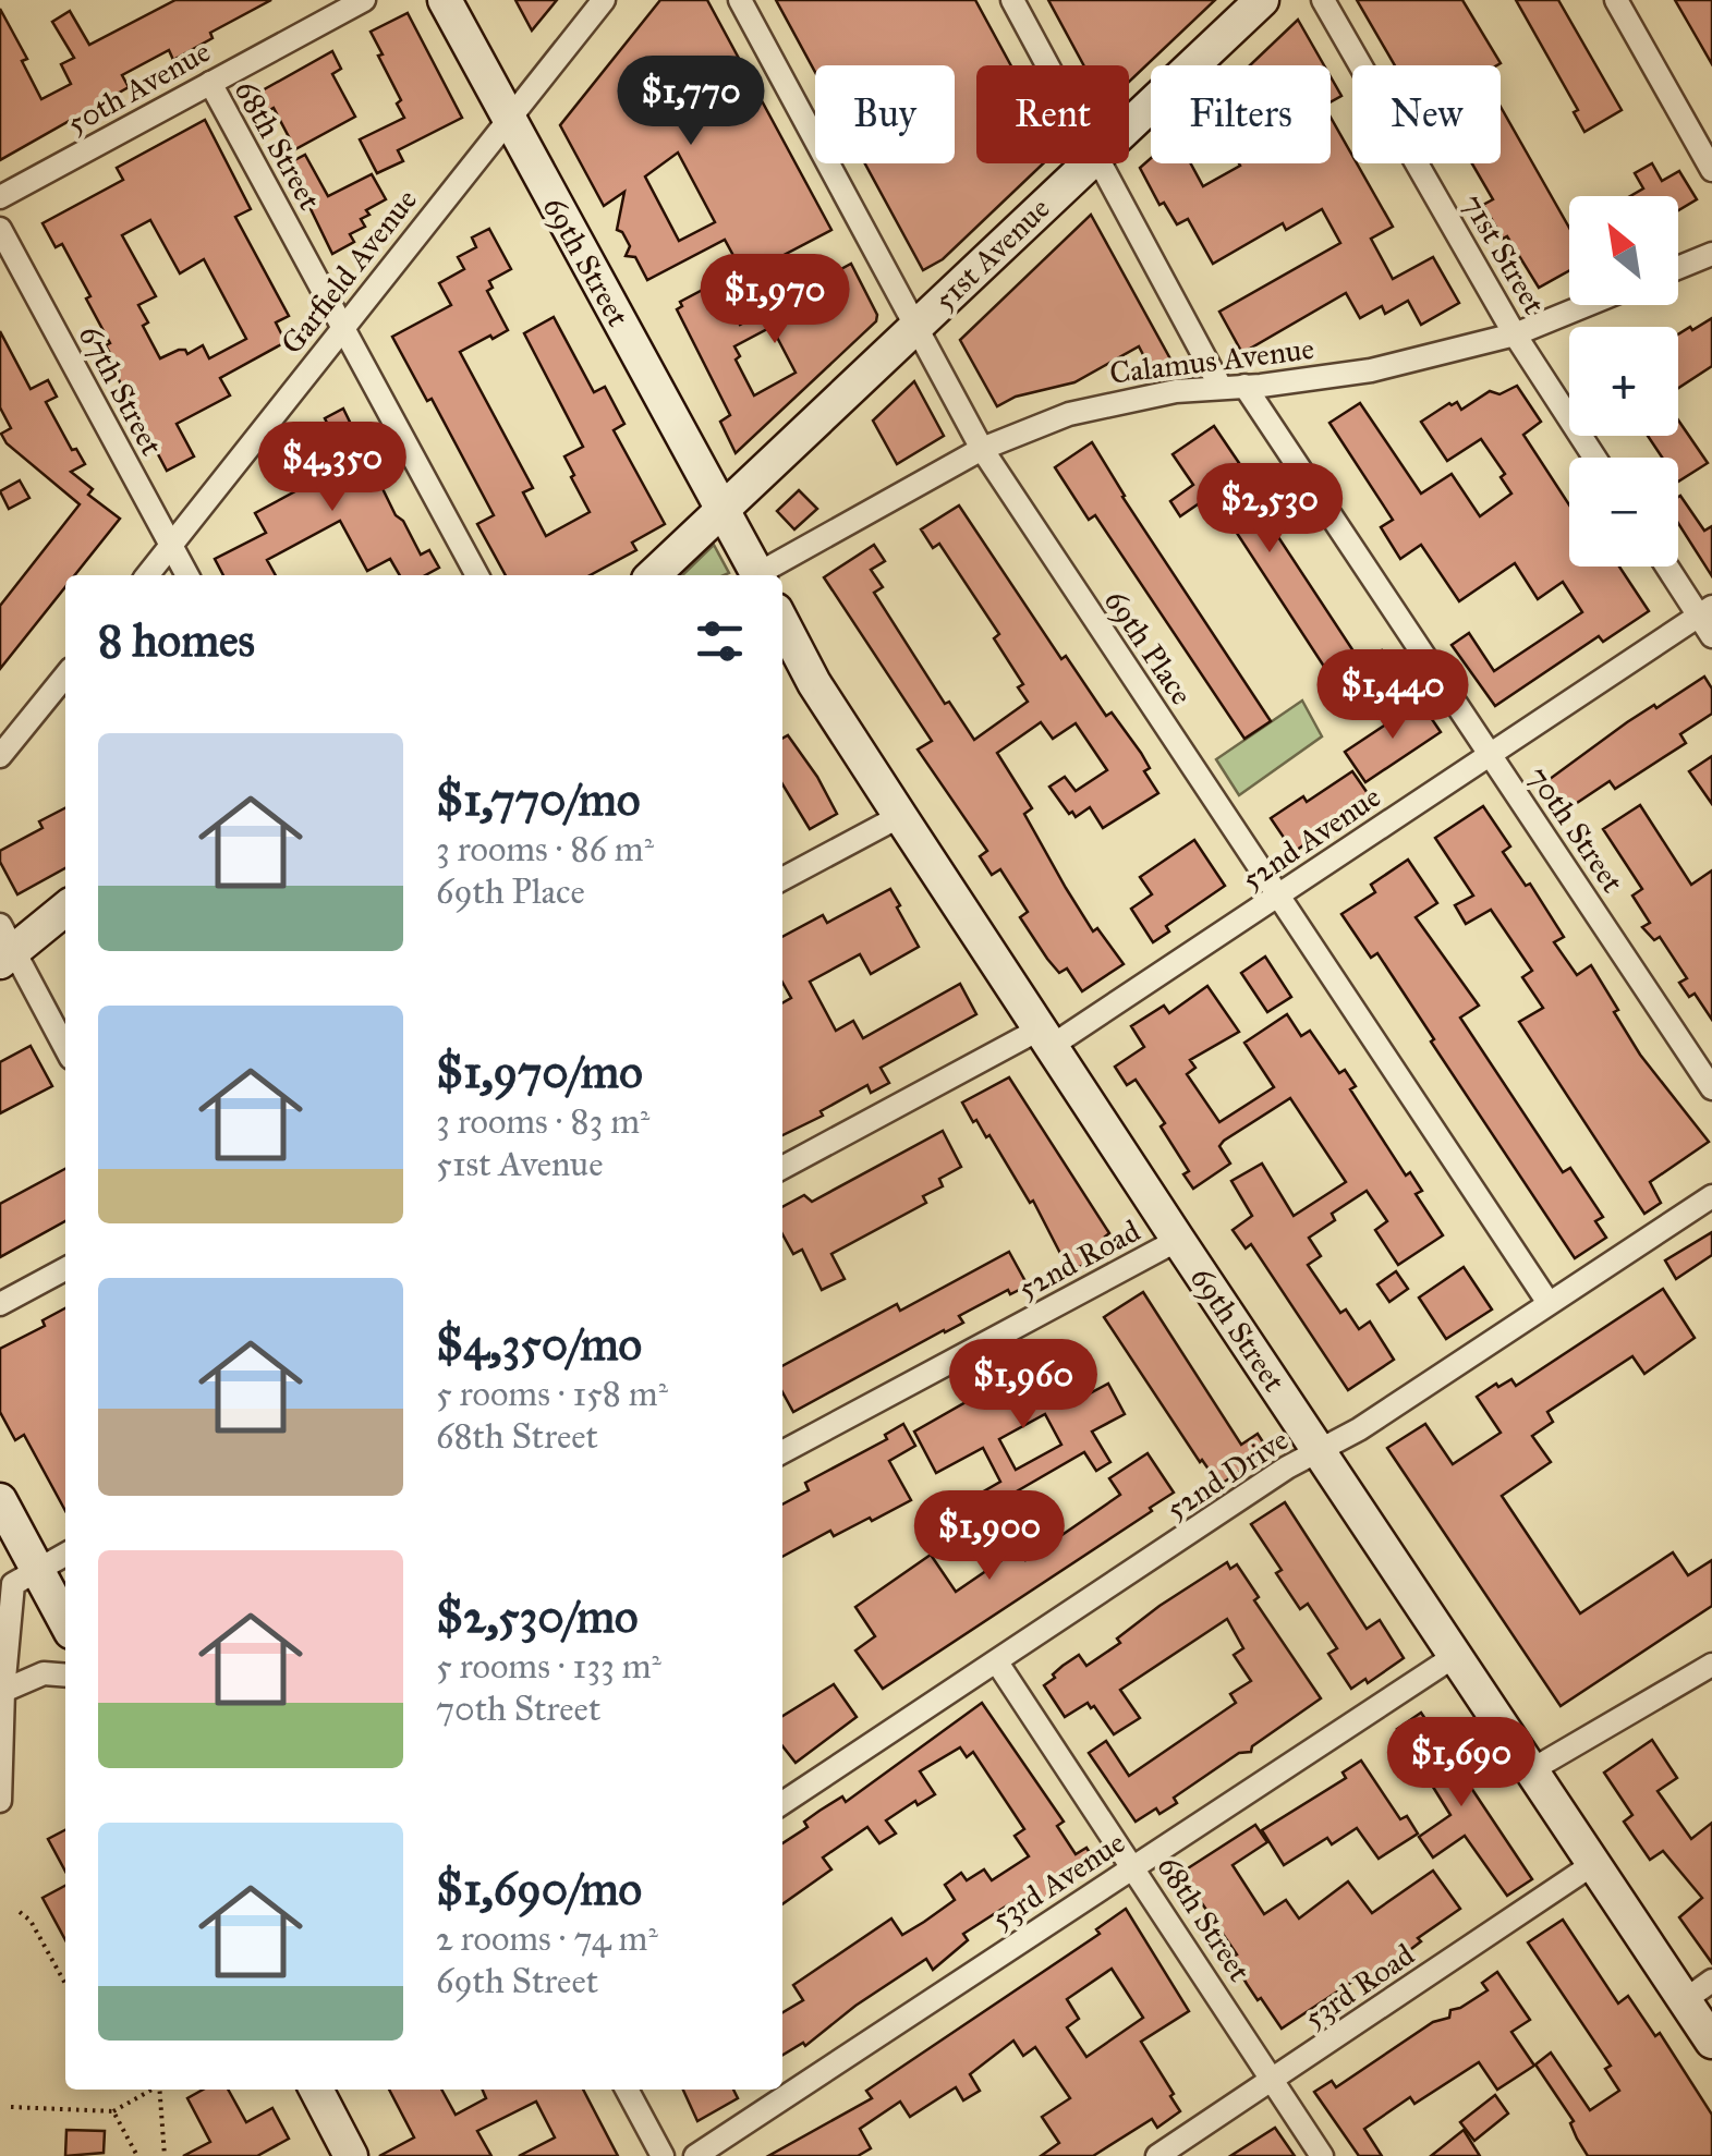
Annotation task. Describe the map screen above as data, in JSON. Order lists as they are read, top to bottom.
{
  "streets": {
    "street": [
      "50th Avenue",
      "68th Street",
      "51st Avenue",
      "71st Street",
      "69th Street",
      "Garfield Avenue",
      "Calamus Avenue",
      "67th Street",
      "69th Place",
      "70th Street",
      "52nd Avenue",
      "52nd Road",
      "52nd Drive",
      "53rd Avenue",
      "53rd Road"
    ]
  },
  "crossings": [
    ["50th Avenue", "68th Street"],
    ["68th Street", "Garfield Avenue"],
    ["68th Street", "52nd Drive"],
    ["68th Street", "53rd Avenue"],
    ["68th Street", "53rd Road"],
    ["51st Avenue", "69th Street"],
    ["51st Avenue", "69th Place"],
    ["71st Street", "Calamus Avenue"],
    ["69th Street", "Garfield Avenue"],
    ["69th Street", "52nd Avenue"],
    ["69th Street", "52nd Road"],
    ["69th Street", "52nd Drive"],
    ["69th Street", "53rd Avenue"],
    ["69th Street", "53rd Road"],
    ["Garfield Avenue", "67th Street"],
    ["Calamus Avenue", "69th Place"],
    ["Calamus Avenue", "70th Street"],
    ["69th Place", "52nd Avenue"],
    ["69th Place", "52nd Drive"],
    ["70th Street", "52nd Avenue"]
  ],
  "north": "top left",
  "page": {
    "price": [
      "$1,770",
      "$1,970",
      "$4,350",
      "$2,530",
      "$1,440",
      "$1,960",
      "$1,900",
      "$1,690"
    ],
    "chip": [
      "Buy",
      "Rent",
      "Filters",
      "New"
    ],
    "map_buttons": ["+", "−"],
    "heading": "8 homes",
    "list": [
      {
        "name": "$1,770/mo",
        "note": "3 rooms · 86 m² · 69th Place"
      },
      {
        "name": "$1,970/mo",
        "note": "3 rooms · 83 m² · 51st Avenue"
      },
      {
        "name": "$4,350/mo",
        "note": "5 rooms · 158 m² · 68th Street"
      },
      {
        "name": "$2,530/mo",
        "note": "5 rooms · 133 m² · 70th Street"
      },
      {
        "name": "$1,690/mo",
        "note": "2 rooms · 74 m² · 69th Street"
      }
    ]
  }
}
